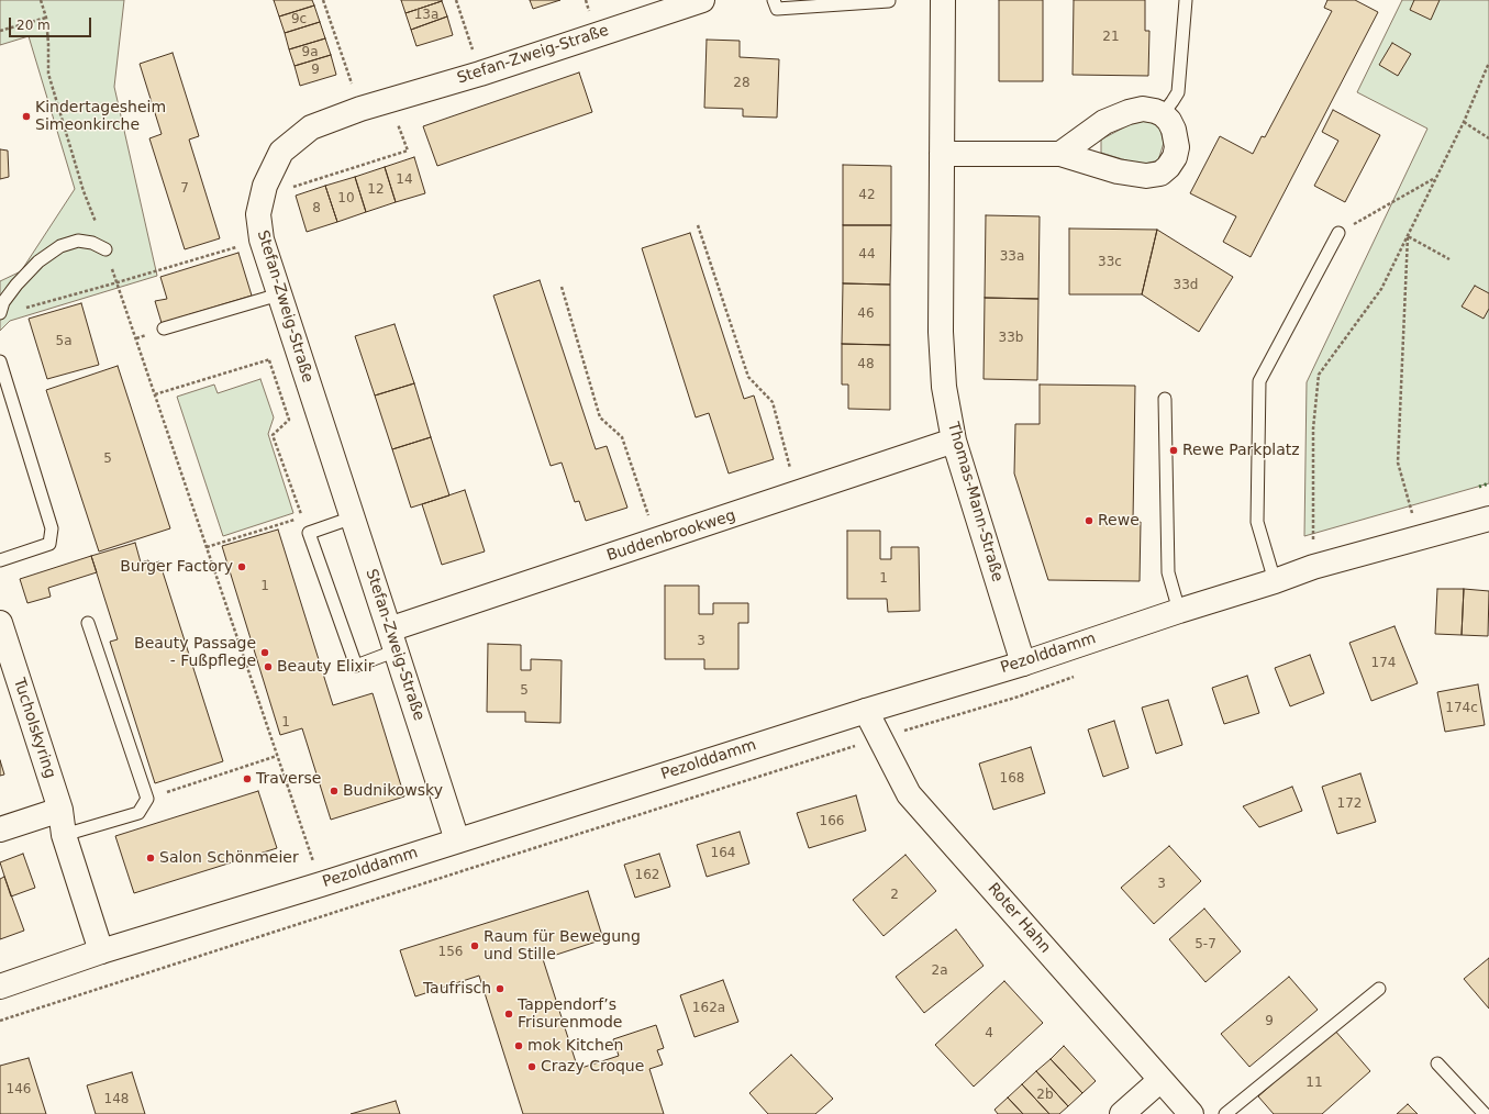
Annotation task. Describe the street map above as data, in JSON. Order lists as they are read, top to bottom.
{
  "streets": {
    "street": [
      "Stefan-Zweig-Straße",
      "Thomas-Mann-Straße",
      "Buddenbrookweg",
      "Pezolddamm",
      "Tucholskyring",
      "Roter Hahn"
    ]
  },
  "crossings": [
    ["Stefan-Zweig-Straße", "Buddenbrookweg"],
    ["Stefan-Zweig-Straße", "Pezolddamm"],
    ["Thomas-Mann-Straße", "Buddenbrookweg"],
    ["Thomas-Mann-Straße", "Pezolddamm"],
    ["Pezolddamm", "Tucholskyring"],
    ["Pezolddamm", "Roter Hahn"]
  ],
  "places": [
    "Kindertagesheim Simeonkirche",
    "Rewe Parkplatz",
    "Rewe",
    "Burger Factory",
    "Beauty Passage - Fußpflege",
    "Beauty Elixir",
    "Traverse",
    "Budnikowsky",
    "Salon Schönmeier",
    "Raum für Bewegung und Stille",
    "Taufrisch",
    "Tappendorf’s Frisurenmode",
    "mok Kitchen",
    "Crazy Croque"
  ],
  "house_numbers": [
    "13a",
    "9c",
    "21",
    "9a",
    "9",
    "28",
    "14",
    "7",
    "12",
    "42",
    "10",
    "8",
    "44",
    "33a",
    "33c",
    "33d",
    "46",
    "33b",
    "5a",
    "48",
    "5",
    "1",
    "1",
    "3",
    "174",
    "5",
    "174c",
    "1",
    "168",
    "172",
    "166",
    "164",
    "162",
    "3",
    "2",
    "5-7",
    "156",
    "2a",
    "162a",
    "9",
    "4",
    "11",
    "146",
    "2b",
    "148"
  ],
  "scale_bar": "20 m"
}
